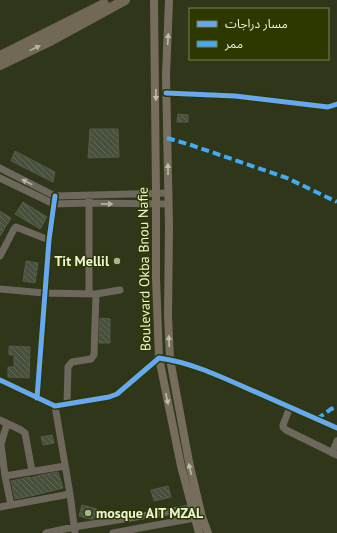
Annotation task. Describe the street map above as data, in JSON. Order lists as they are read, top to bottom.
{
  "streets": {
    "main road": ["Boulevard Okba Bnou Nafie"]
  },
  "places": ["Tit Mellil", "mosque AIT MZAL"],
  "legend": ["مسار دراجات", "ممر"]
}
